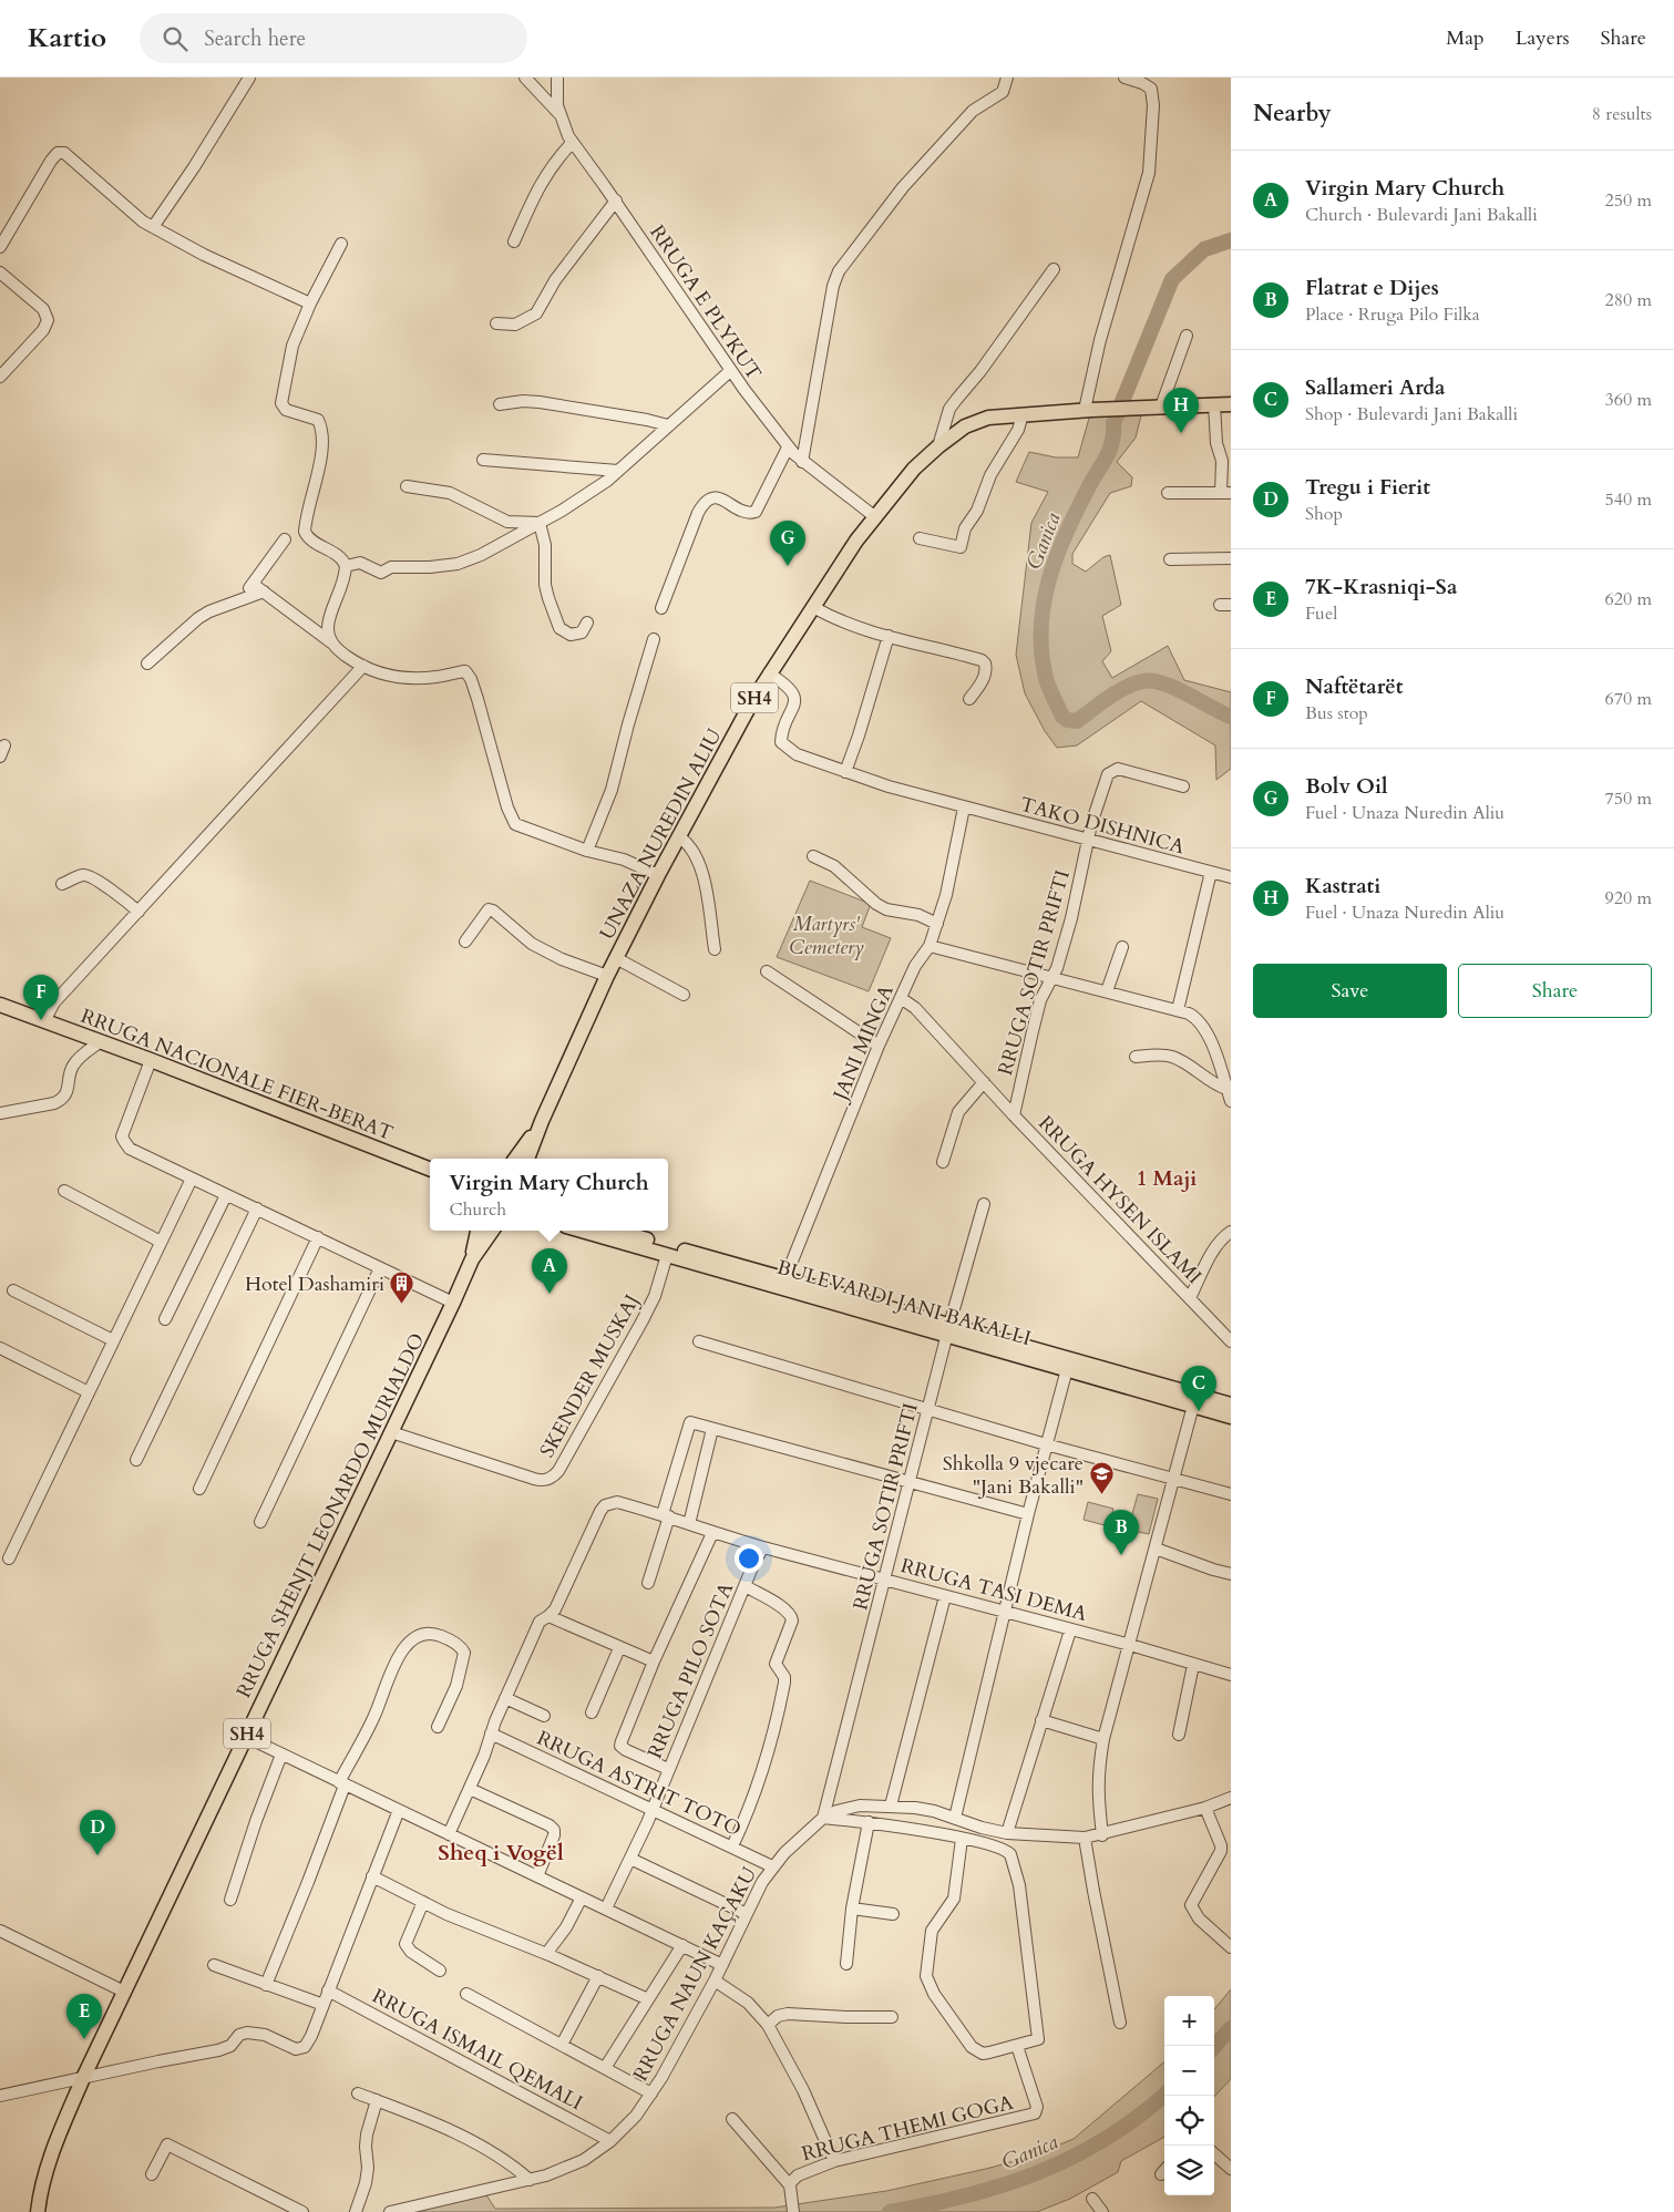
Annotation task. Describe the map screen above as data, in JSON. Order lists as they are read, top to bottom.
{
  "streets": {
    "main road": [
      "SH4",
      "UNAZA NUREDIN ALIU",
      "RRUGA NACIONALE FIER-BERAT",
      "BULEVARDI JANI BAKALLI",
      "RRUGA SHENJT LEONARDO MURIALDO"
    ],
    "street": [
      "RRUGA E PLYKUT",
      "TAKO DISHNICA",
      "RRUGA SOTIR PRIFTI",
      "JANI MINGA",
      "RRUGA HYSEN ISLAMI",
      "SKENDER MUSKAJ",
      "RRUGA TASI DEMA",
      "RRUGA PILO SOTA",
      "RRUGA ASTRIT TOTO",
      "RRUGA NAUN KAÇAKU",
      "RRUGA ISMAIL QEMALI",
      "RRUGA THEMI GOGA"
    ]
  },
  "crossings": [
    ["RRUGA E PLYKUT", "UNAZA NUREDIN ALIU"],
    ["TAKO DISHNICA", "UNAZA NUREDIN ALIU"],
    ["TAKO DISHNICA", "RRUGA SOTIR PRIFTI"],
    ["TAKO DISHNICA", "JANI MINGA"],
    ["RRUGA SOTIR PRIFTI", "RRUGA HYSEN ISLAMI"],
    ["RRUGA SOTIR PRIFTI", "BULEVARDI JANI BAKALLI"],
    ["RRUGA SOTIR PRIFTI", "RRUGA TASI DEMA"],
    ["RRUGA SOTIR PRIFTI", "RRUGA NAUN KAÇAKU"],
    ["JANI MINGA", "RRUGA HYSEN ISLAMI"],
    ["JANI MINGA", "BULEVARDI JANI BAKALLI"],
    ["BULEVARDI JANI BAKALLI", "SKENDER MUSKAJ"],
    ["SKENDER MUSKAJ", "RRUGA SHENJT LEONARDO MURIALDO"],
    ["RRUGA TASI DEMA", "RRUGA PILO SOTA"],
    ["RRUGA TASI DEMA", "RRUGA ASTRIT TOTO"],
    ["RRUGA PILO SOTA", "RRUGA ASTRIT TOTO"],
    ["RRUGA ASTRIT TOTO", "RRUGA NAUN KAÇAKU"],
    ["RRUGA NAUN KAÇAKU", "RRUGA ISMAIL QEMALI"]
  ],
  "districts": ["1 Maji", "Sheq i Vogël"],
  "water": ["Ganica"],
  "parks": ["Martyrs' Cemetery"],
  "places": {
    "building": ["Hotel Dashamiri"],
    "school or university": ["Shkolla 9 vjecare \"Jani Bakalli\""]
  },
  "page": {
    "header": "Kartio",
    "search": "Search here",
    "nav": ["Map", "Layers", "Share"],
    "heading": ["Nearby", "8 results"],
    "list": [
      {
        "mark": "A",
        "name": "Virgin Mary Church",
        "note": "Church · Bulevardi Jani Bakalli",
        "value": "250 m"
      },
      {
        "mark": "B",
        "name": "Flatrat e Dijes",
        "note": "Place · Rruga Pilo Filka",
        "value": "280 m"
      },
      {
        "mark": "C",
        "name": "Sallameri Arda",
        "note": "Shop · Bulevardi Jani Bakalli",
        "value": "360 m"
      },
      {
        "mark": "D",
        "name": "Tregu i Fierit",
        "note": "Shop",
        "value": "540 m"
      },
      {
        "mark": "E",
        "name": "7K-Krasniqi-Sa",
        "note": "Fuel",
        "value": "620 m"
      },
      {
        "mark": "F",
        "name": "Naftëtarët",
        "note": "Bus stop",
        "value": "670 m"
      },
      {
        "mark": "G",
        "name": "Bolv Oil",
        "note": "Fuel · Unaza Nuredin Aliu",
        "value": "750 m"
      },
      {
        "mark": "H",
        "name": "Kastrati",
        "note": "Fuel · Unaza Nuredin Aliu",
        "value": "920 m"
      }
    ],
    "pins": [
      "H",
      "G",
      "F",
      "A",
      "C",
      "B",
      "D",
      "E"
    ],
    "buttons": ["Save", "Share"],
    "popup": ["Virgin Mary Church", "Church"],
    "map_buttons": ["+", "−"]
  }
}
